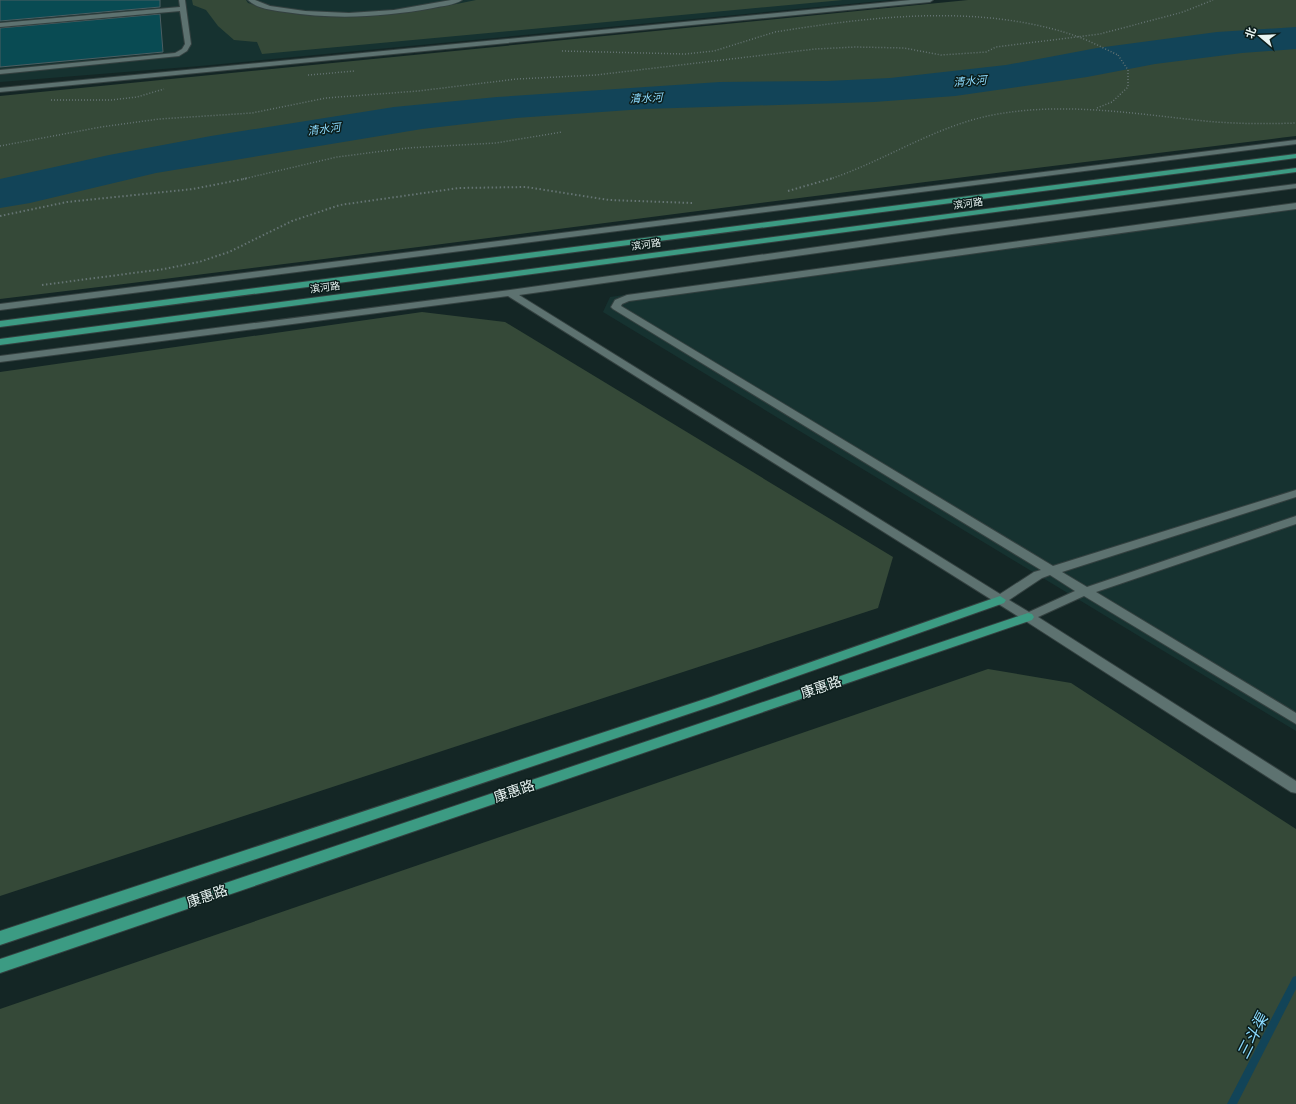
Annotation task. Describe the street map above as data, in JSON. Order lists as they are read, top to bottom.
{
  "streets": {
    "main road": ["滨河路", "康惠路"]
  },
  "water": ["清水河", "三斗渠"],
  "north": "left"
}
